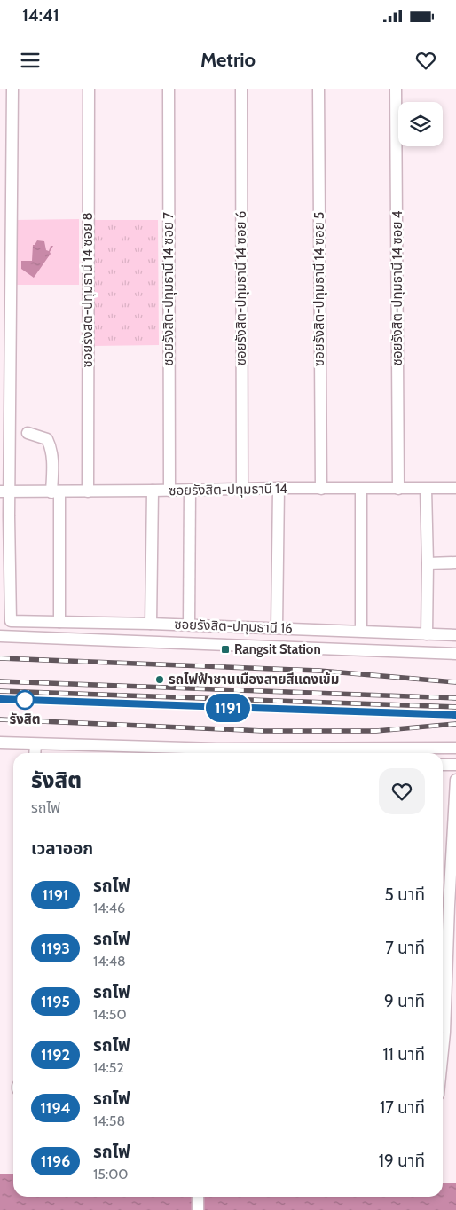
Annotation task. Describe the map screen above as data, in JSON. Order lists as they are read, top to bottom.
{
  "streets": {
    "street": [
      "ซอยรังสิต-ปทุมธานี 14 ซอย 6",
      "ซอยรังสิต-ปทุมธานี 14 ซอย 4",
      "ซอยรังสิต-ปทุมธานี 14 ซอย 7",
      "ซอยรังสิต-ปทุมธานี 14 ซอย 5",
      "ซอยรังสิต-ปทุมธานี 14 ซอย 8",
      "ซอยรังสิต-ปทุมธานี 14",
      "ซอยรังสิต-ปทุมธานี 16"
    ]
  },
  "crossings": [
    ["ซอยรังสิต-ปทุมธานี 14 ซอย 6", "ซอยรังสิต-ปทุมธานี 14"],
    ["ซอยรังสิต-ปทุมธานี 14 ซอย 4", "ซอยรังสิต-ปทุมธานี 14"],
    ["ซอยรังสิต-ปทุมธานี 14 ซอย 7", "ซอยรังสิต-ปทุมธานี 14"],
    ["ซอยรังสิต-ปทุมธานี 14 ซอย 5", "ซอยรังสิต-ปทุมธานี 14"],
    ["ซอยรังสิต-ปทุมธานี 14 ซอย 8", "ซอยรังสิต-ปทุมธานี 14"],
    ["ซอยรังสิต-ปทุมธานี 14", "ซอยรังสิต-ปทุมธานี 16"]
  ],
  "places": {
    "transit": ["Rangsit Station"],
    "other": ["รถไฟฟ้าชานเมืองสายสีแดงเข้ม", "รังสิต"]
  },
  "page": {
    "status": "14:41",
    "header": "Metrio",
    "on_map": "1191",
    "heading": [
      ["รังสิต", "รถไฟ"],
      "เวลาออก"
    ],
    "list": [
      {
        "mark": "1191",
        "name": "รถไฟ",
        "note": "14:46",
        "value": "5 นาที"
      },
      {
        "mark": "1193",
        "name": "รถไฟ",
        "note": "14:48",
        "value": "7 นาที"
      },
      {
        "mark": "1195",
        "name": "รถไฟ",
        "note": "14:50",
        "value": "9 นาที"
      },
      {
        "mark": "1192",
        "name": "รถไฟ",
        "note": "14:52",
        "value": "11 นาที"
      },
      {
        "mark": "1194",
        "name": "รถไฟ",
        "note": "14:58",
        "value": "17 นาที"
      },
      {
        "mark": "1196",
        "name": "รถไฟ",
        "note": "15:00",
        "value": "19 นาที"
      }
    ]
  }
}
